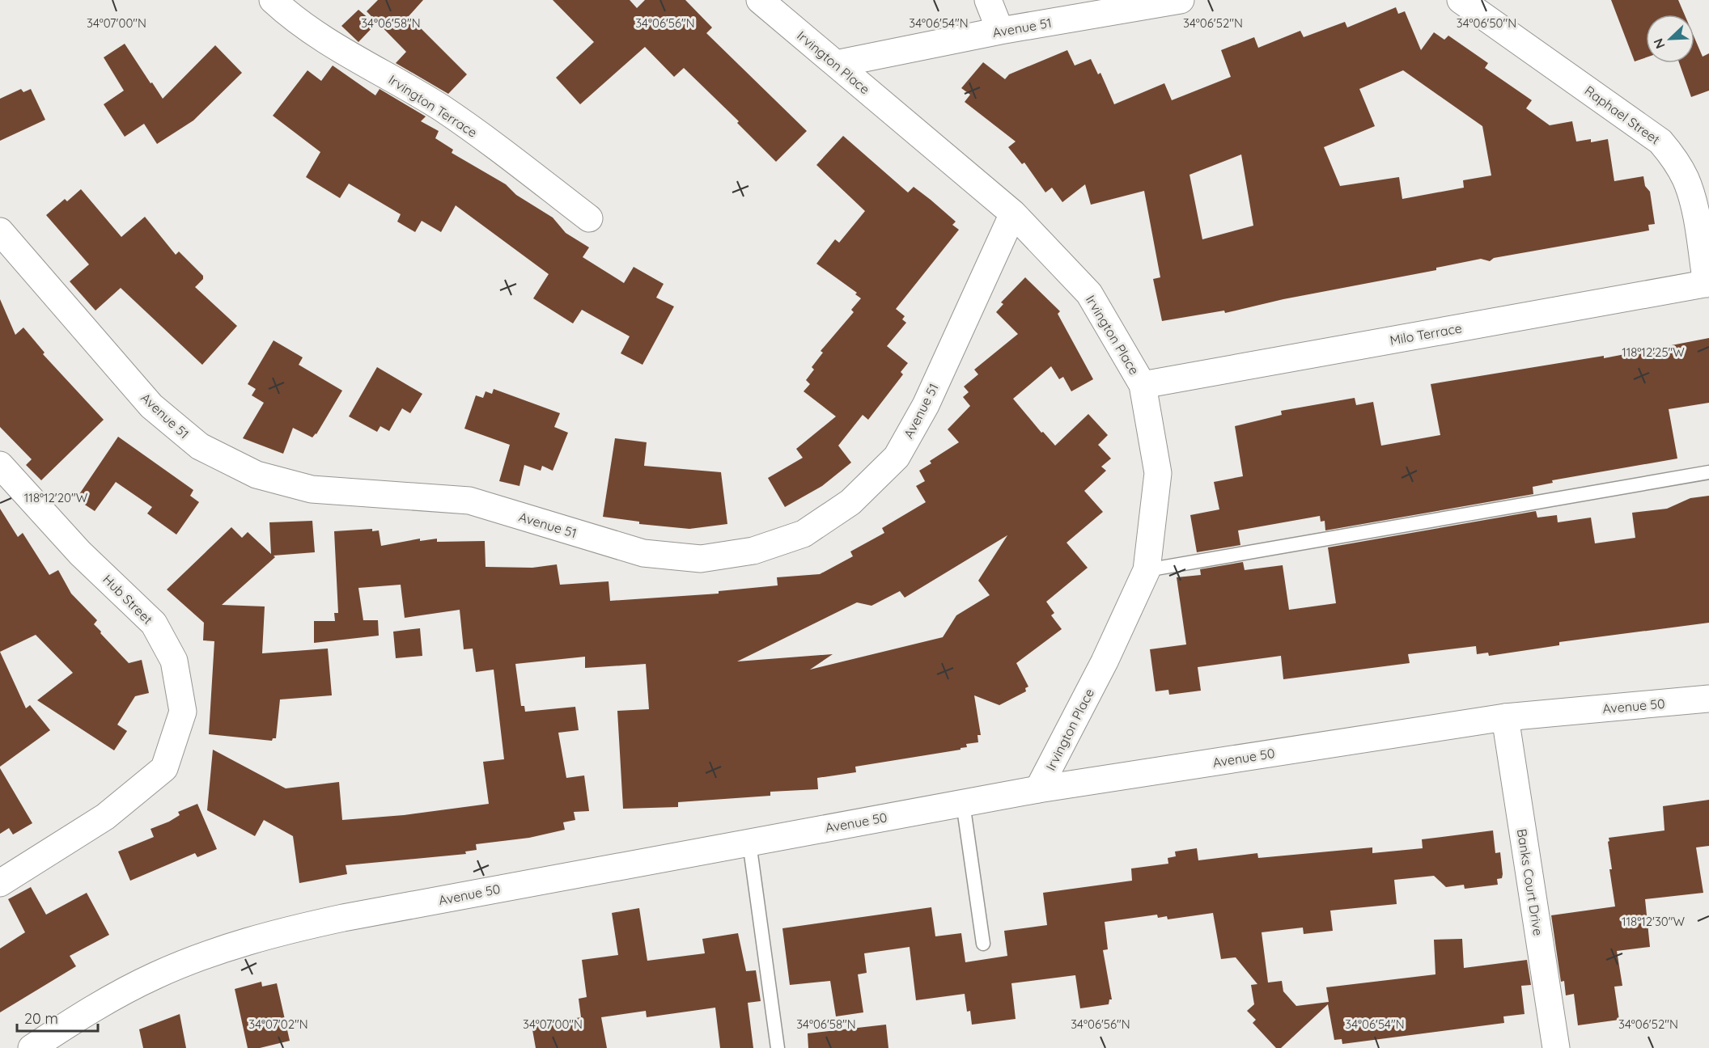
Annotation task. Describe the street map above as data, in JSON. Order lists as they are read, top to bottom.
{
  "streets": {
    "street": [
      "Avenue 51",
      "Irvington Place",
      "Irvington Terrace",
      "Raphael Street",
      "Milo Terrace",
      "Hub Street",
      "Avenue 50",
      "Banks Court Drive"
    ]
  },
  "crossings": [
    ["Avenue 51", "Irvington Place"],
    ["Irvington Place", "Milo Terrace"],
    ["Irvington Place", "Avenue 50"],
    ["Raphael Street", "Milo Terrace"],
    ["Avenue 50", "Banks Court Drive"]
  ],
  "scale_bar": "20 m",
  "north": "bottom left",
  "coordinates": [
    "34°07'00\"N",
    "34°06'58\"N",
    "34°06'56\"N",
    "34°06'54\"N",
    "34°06'52\"N",
    "34°06'50\"N",
    "118°12'25\"W",
    "118°12'20\"W",
    "118°12'30\"W",
    "34°07'02\"N"
  ]
}
